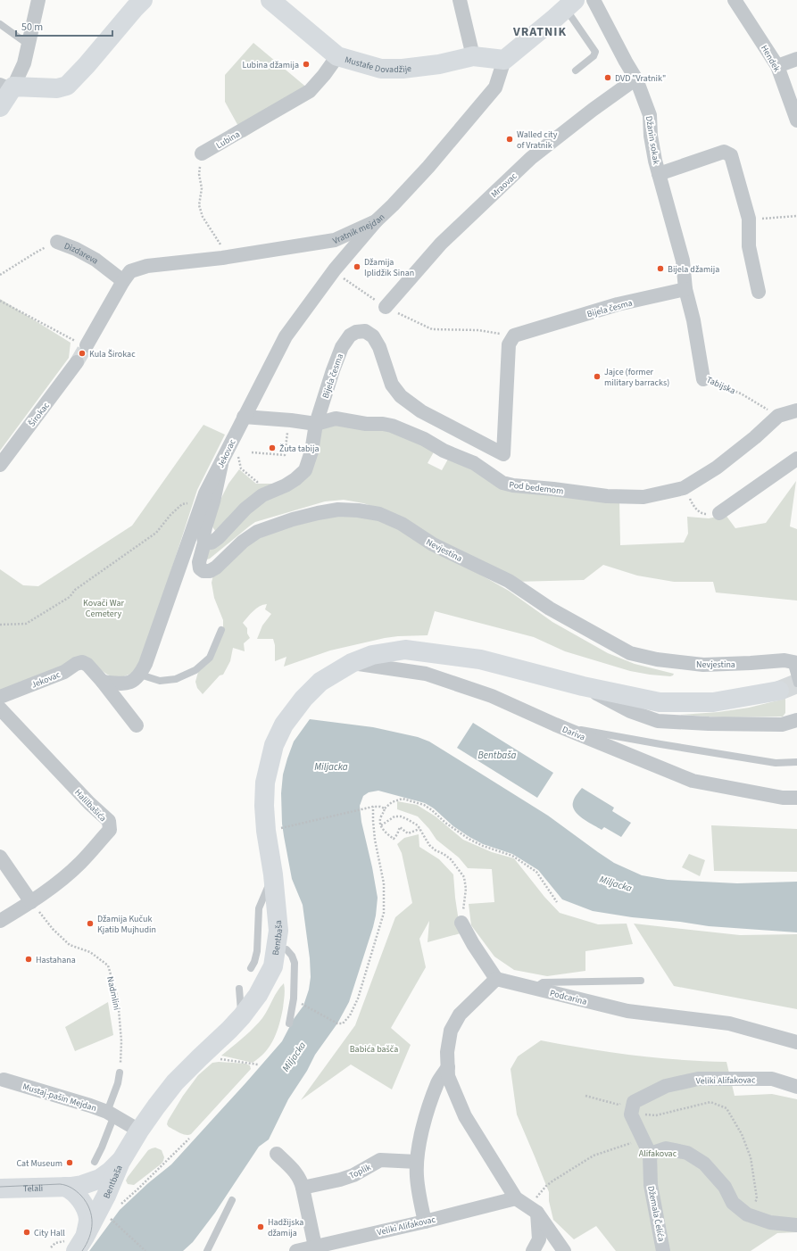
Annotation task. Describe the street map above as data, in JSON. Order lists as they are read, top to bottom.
{
  "streets": {
    "main road": ["Mustafe Dovadžije", "Bentbaša", "Telali"],
    "street": [
      "Hendek",
      "Lubina",
      "Džanin sokak",
      "Mraovac",
      "Vratnik mejdan",
      "Dizdareva",
      "Bijela česma",
      "Tabijska",
      "Širokac",
      "Jekovac",
      "Pod bedemom",
      "Nevjestina",
      "Dariva",
      "Halilbašića",
      "Podcarina",
      "Veliki Alifakovac",
      "Mustaj-pašin Mejdan",
      "Toplik",
      "Džemala Čelića"
    ],
    "path": ["Nadmlini"]
  },
  "crossings": [
    ["Mustafe Dovadžije", "Lubina"],
    ["Mustafe Dovadžije", "Vratnik mejdan"],
    ["Džanin sokak", "Mraovac"],
    ["Džanin sokak", "Bijela česma"],
    ["Džanin sokak", "Tabijska"],
    ["Vratnik mejdan", "Dizdareva"],
    ["Vratnik mejdan", "Jekovac"],
    ["Bijela česma", "Tabijska"],
    ["Bijela česma", "Pod bedemom"],
    ["Bijela česma", "Nevjestina"],
    ["Tabijska", "Pod bedemom"],
    ["Jekovac", "Pod bedemom"],
    ["Jekovac", "Nevjestina"],
    ["Dariva", "Bentbaša"],
    ["Halilbašića", "Nadmlini"],
    ["Bentbaša", "Mustaj-pašin Mejdan"],
    ["Bentbaša", "Telali"]
  ],
  "districts": ["VRATNIK"],
  "water": ["Bentbaša", "Miljacka"],
  "parks": ["Kovači War Cemetery", "Babića bašča", "Alifakovac"],
  "places": [
    "Lubina džamija",
    "DVD \"Vratnik\"",
    "Walled city of Vratnik",
    "Džamija Iplidžik Sinan",
    "Bijela džamija",
    "Kula Širokac",
    "Jajce (former military barracks)",
    "Žuta tabija",
    "Džamija Kučuk Kjatib Mujhudin",
    "Hastahana",
    "Cat Museum",
    "Hadžijska džamija",
    "City Hall"
  ],
  "scale_bar": "50 m"
}
